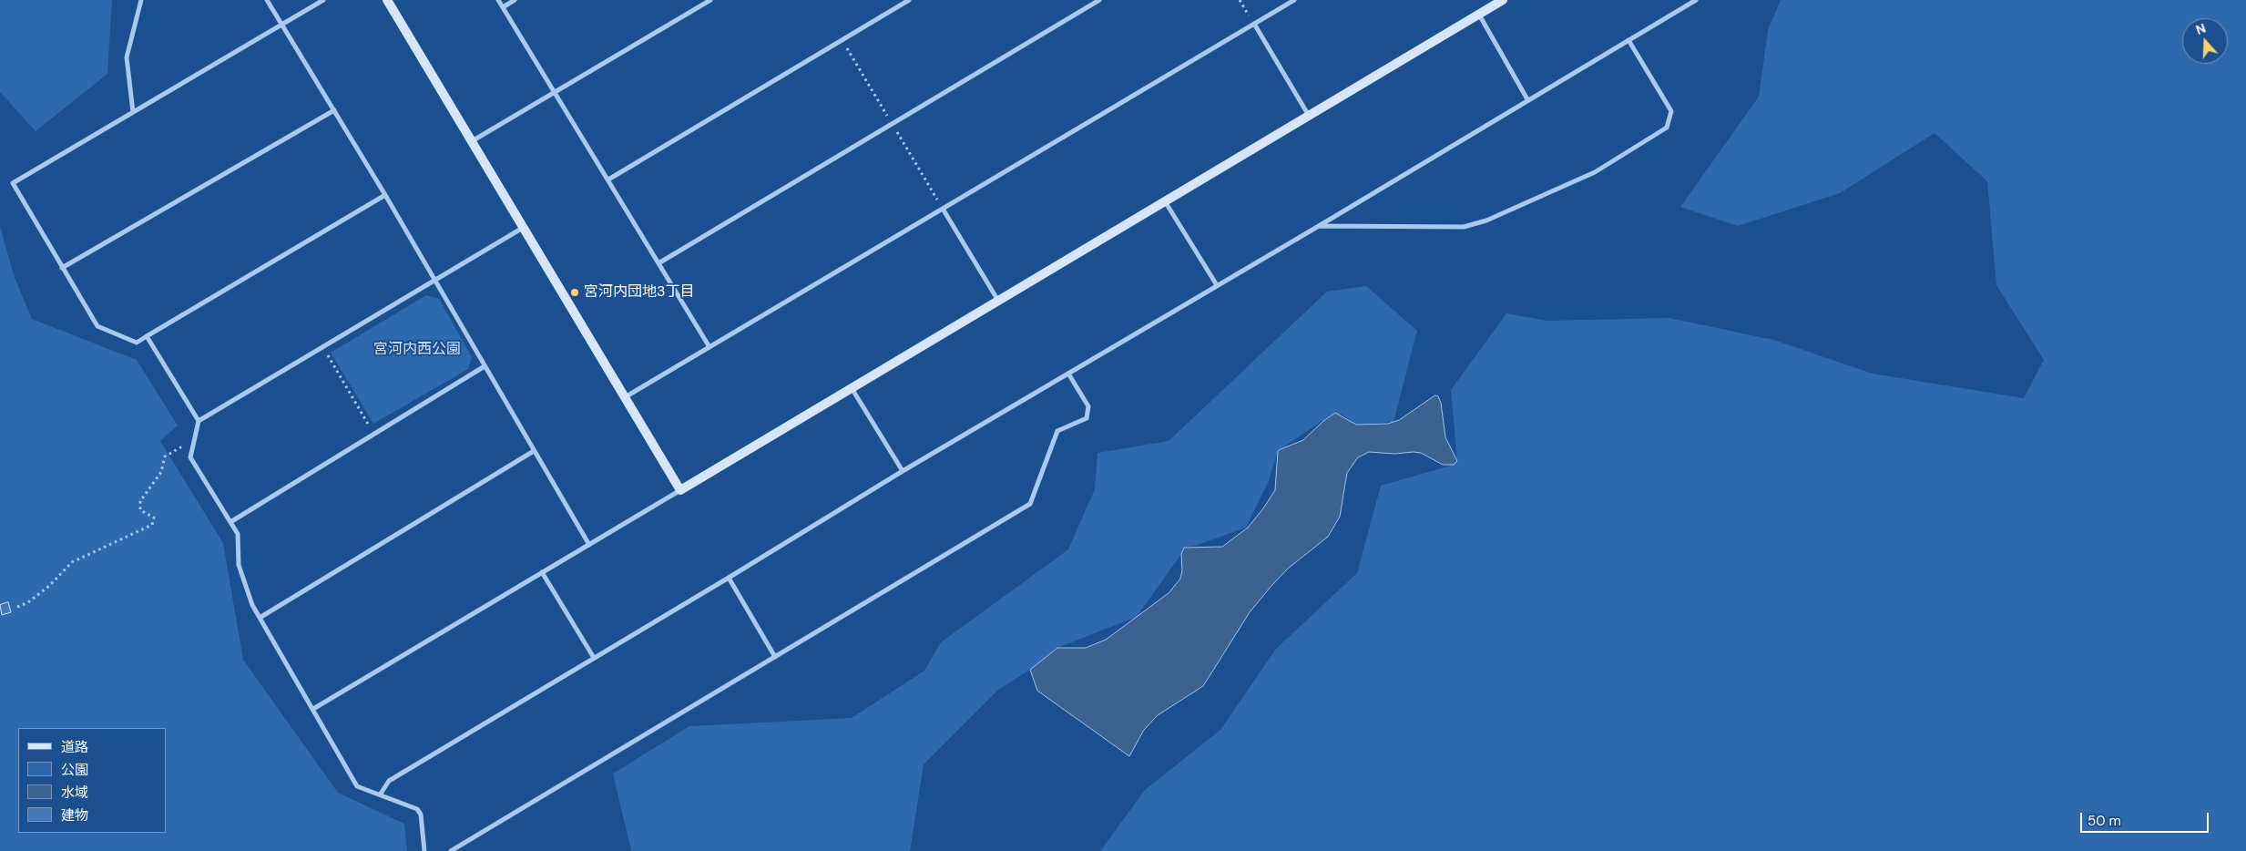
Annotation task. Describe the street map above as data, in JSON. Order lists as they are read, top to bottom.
{
  "parks": ["宮河内西公園"],
  "places": ["宮河内団地3丁目"],
  "legend": [
    "道路",
    "公園",
    "水域",
    "建物"
  ],
  "scale_bar": "50 m",
  "north": "top"
}
